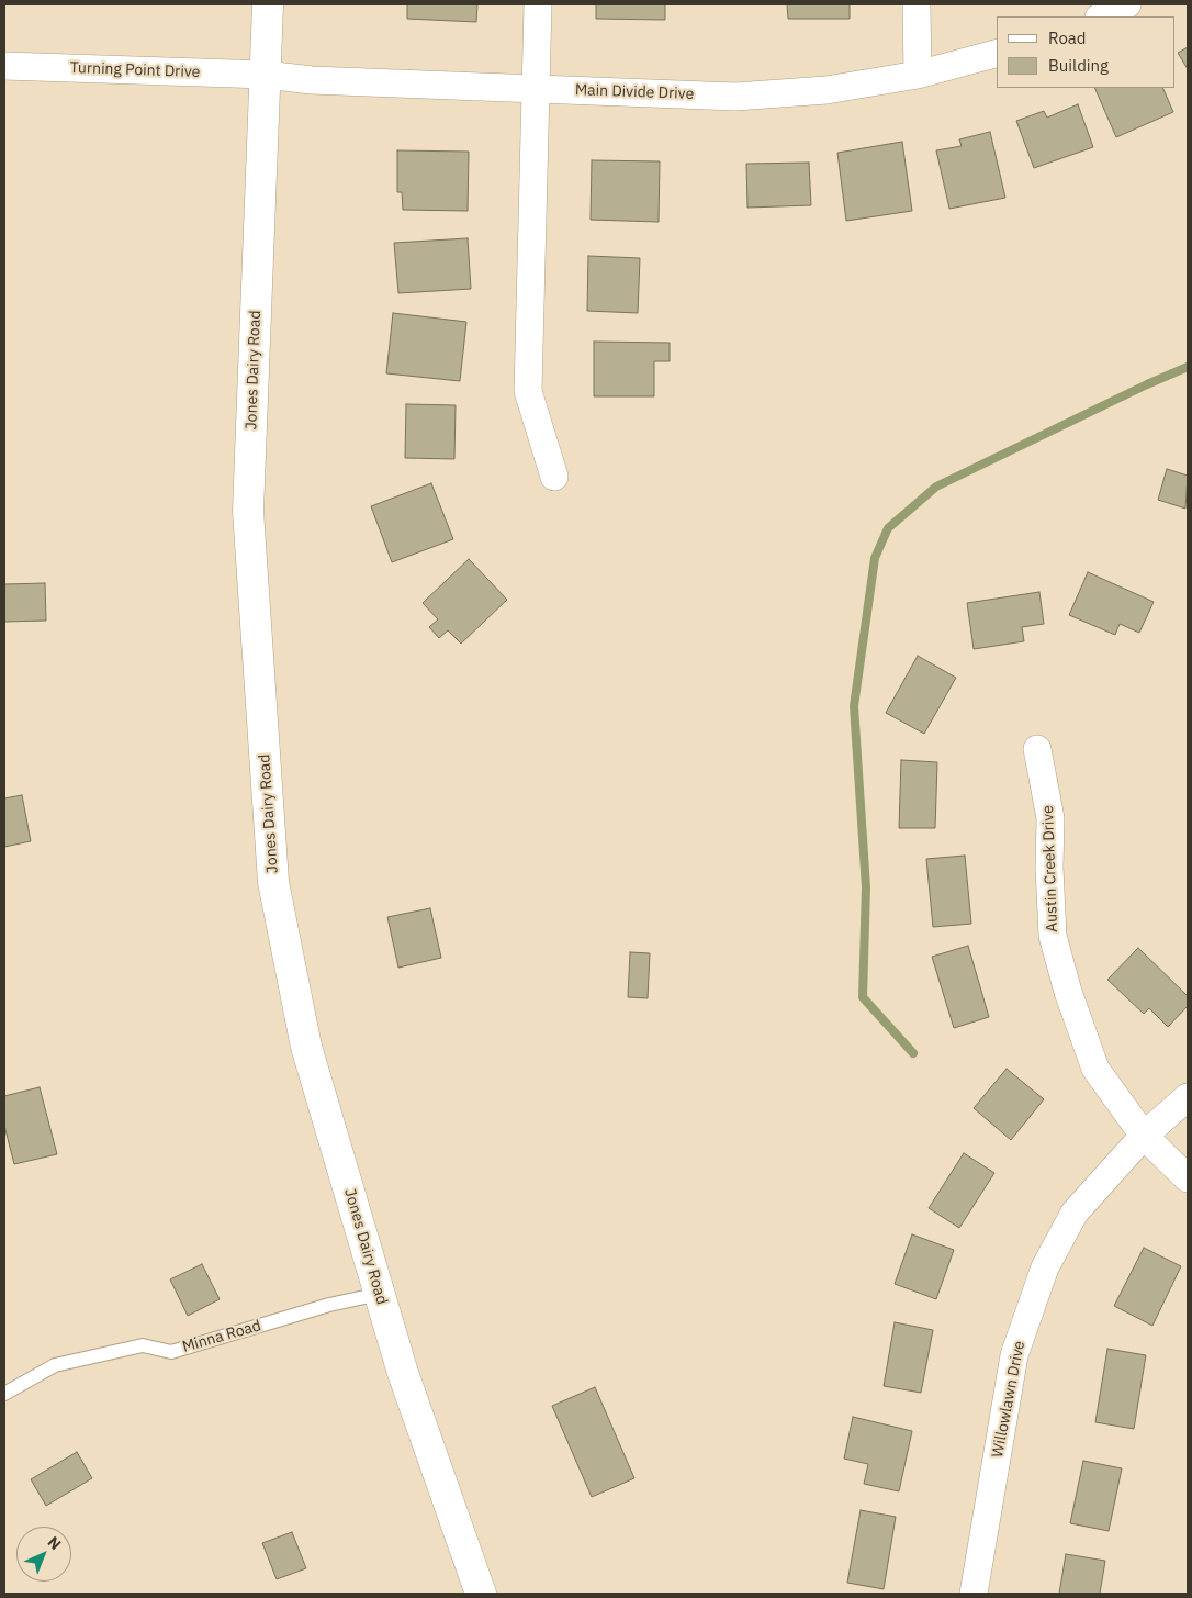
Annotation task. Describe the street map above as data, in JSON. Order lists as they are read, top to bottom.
{
  "streets": {
    "street": [
      "Turning Point Drive",
      "Main Divide Drive",
      "Jones Dairy Road",
      "Austin Creek Drive",
      "Willowlawn Drive"
    ],
    "lane": ["Minna Road"]
  },
  "crossings": [
    ["Turning Point Drive", "Main Divide Drive"],
    ["Turning Point Drive", "Jones Dairy Road"],
    ["Main Divide Drive", "Jones Dairy Road"],
    ["Jones Dairy Road", "Minna Road"],
    ["Austin Creek Drive", "Willowlawn Drive"]
  ],
  "legend": ["Road", "Building"],
  "north": "top right"
}
